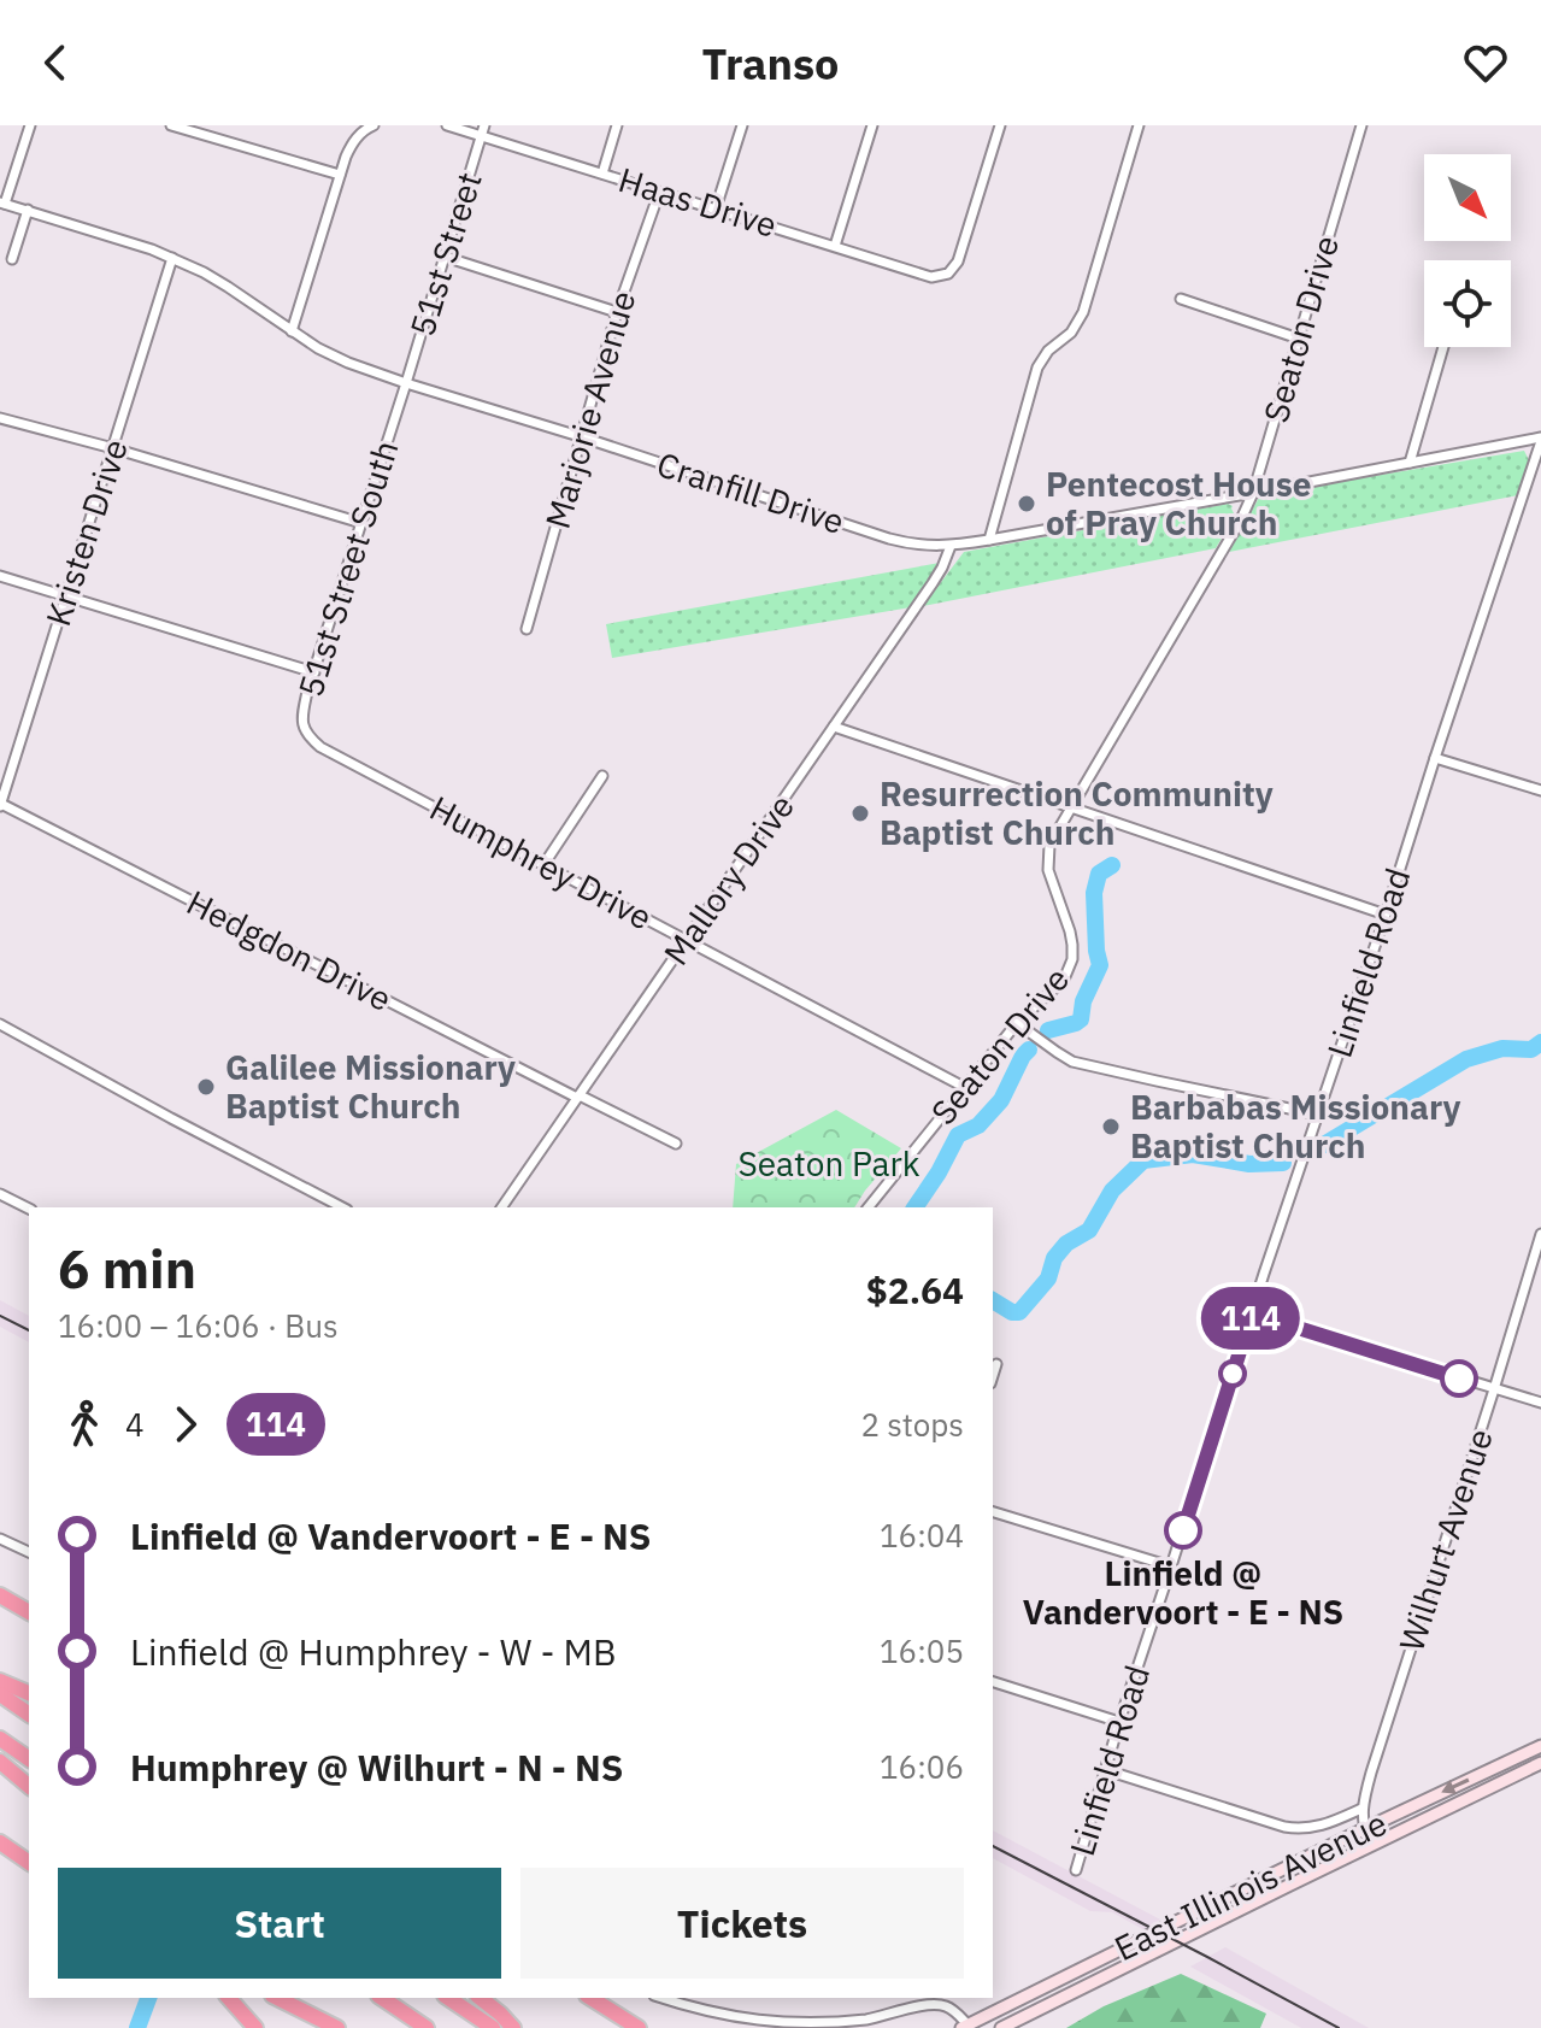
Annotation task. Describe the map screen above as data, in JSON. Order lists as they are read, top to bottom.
{
  "streets": {
    "main road": ["East Illinois Avenue"],
    "street": [
      "Haas Drive",
      "51st Street",
      "Seaton Drive",
      "Marjorie Avenue",
      "Cranfill Drive",
      "Kristen Drive",
      "51st Street South",
      "Humphrey Drive",
      "Mallory Drive",
      "Hedgdon Drive",
      "Linfield Road",
      "Wilhurt Avenue"
    ]
  },
  "crossings": [
    ["Haas Drive", "51st Street"],
    ["Haas Drive", "Marjorie Avenue"],
    ["51st Street", "Cranfill Drive"],
    ["51st Street", "51st Street South"],
    ["Seaton Drive", "Cranfill Drive"],
    ["Seaton Drive", "Humphrey Drive"],
    ["Marjorie Avenue", "Cranfill Drive"],
    ["Cranfill Drive", "Kristen Drive"],
    ["Cranfill Drive", "51st Street South"],
    ["Cranfill Drive", "Mallory Drive"],
    ["Cranfill Drive", "Linfield Road"],
    ["Kristen Drive", "Hedgdon Drive"],
    ["51st Street South", "Humphrey Drive"],
    ["Humphrey Drive", "Mallory Drive"],
    ["Mallory Drive", "Hedgdon Drive"],
    ["Wilhurt Avenue", "East Illinois Avenue"]
  ],
  "parks": ["Seaton Park"],
  "places": [
    "Pentecost House of Pray Church",
    "Resurrection Community Baptist Church",
    "Galilee Missionary Baptist Church",
    "Barbabas Missionary Baptist Church",
    "Linfield @ Vandervoort - E - NS"
  ],
  "lines": ["bus line 114"],
  "north": "bottom right",
  "page": {
    "header": "Transo",
    "on_map": "114",
    "heading": ["6 min", "16:00 – 16:06 · Bus", "$2.64"],
    "legs": ["4", "114", "2 stops"],
    "list": [
      {
        "name": "Linfield @ Vandervoort - E - NS",
        "value": "16:04"
      },
      {
        "name": "Linfield @ Humphrey - W - MB",
        "value": "16:05"
      },
      {
        "name": "Humphrey @ Wilhurt - N - NS",
        "value": "16:06"
      }
    ],
    "buttons": ["Start", "Tickets"]
  }
}
